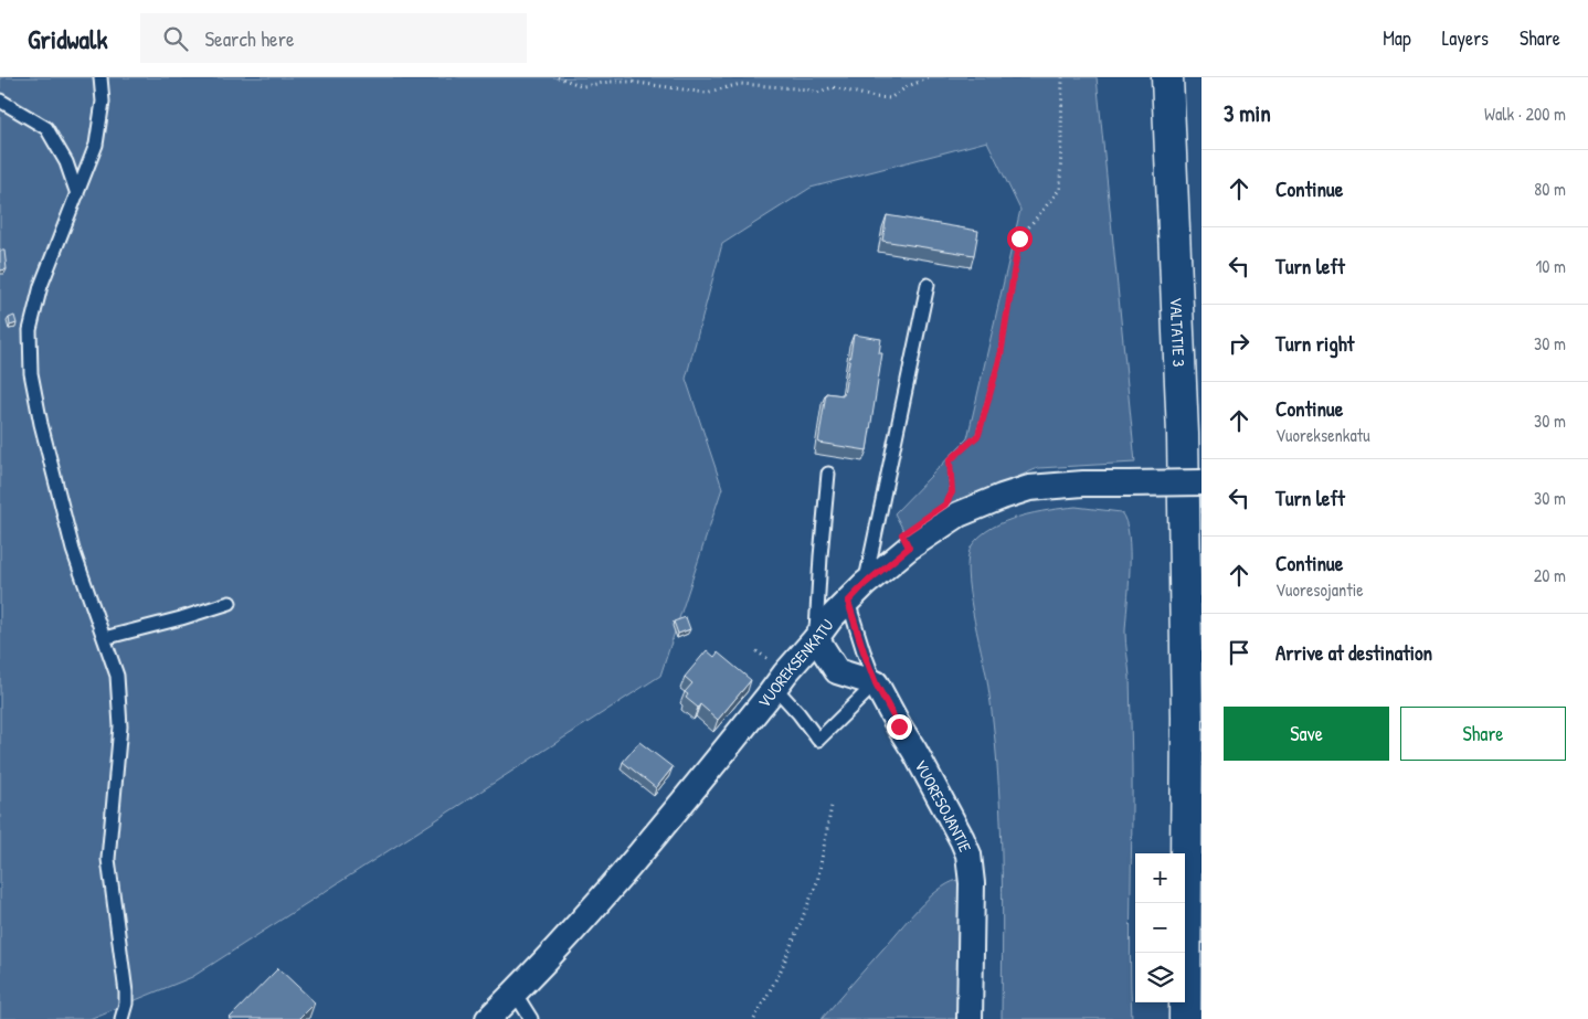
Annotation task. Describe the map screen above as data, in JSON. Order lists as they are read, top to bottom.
{
  "streets": {
    "highway": ["VALTATIE 3"],
    "street": ["VUOREKSENKATU", "VUORESOJANTIE"]
  },
  "page": {
    "header": "Gridwalk",
    "search": "Search here",
    "nav": ["Map", "Layers", "Share"],
    "heading": ["3 min", "Walk · 200 m"],
    "list": [
      ["Continue", "80 m"],
      ["Turn left", "10 m"],
      ["Turn right", "30 m"],
      ["Continue", "Vuoreksenkatu", "30 m"],
      ["Turn left", "30 m"],
      ["Continue", "Vuoresojantie", "20 m"],
      "Arrive at destination"
    ],
    "buttons": ["Save", "Share"],
    "map_buttons": ["+", "−"]
  }
}
